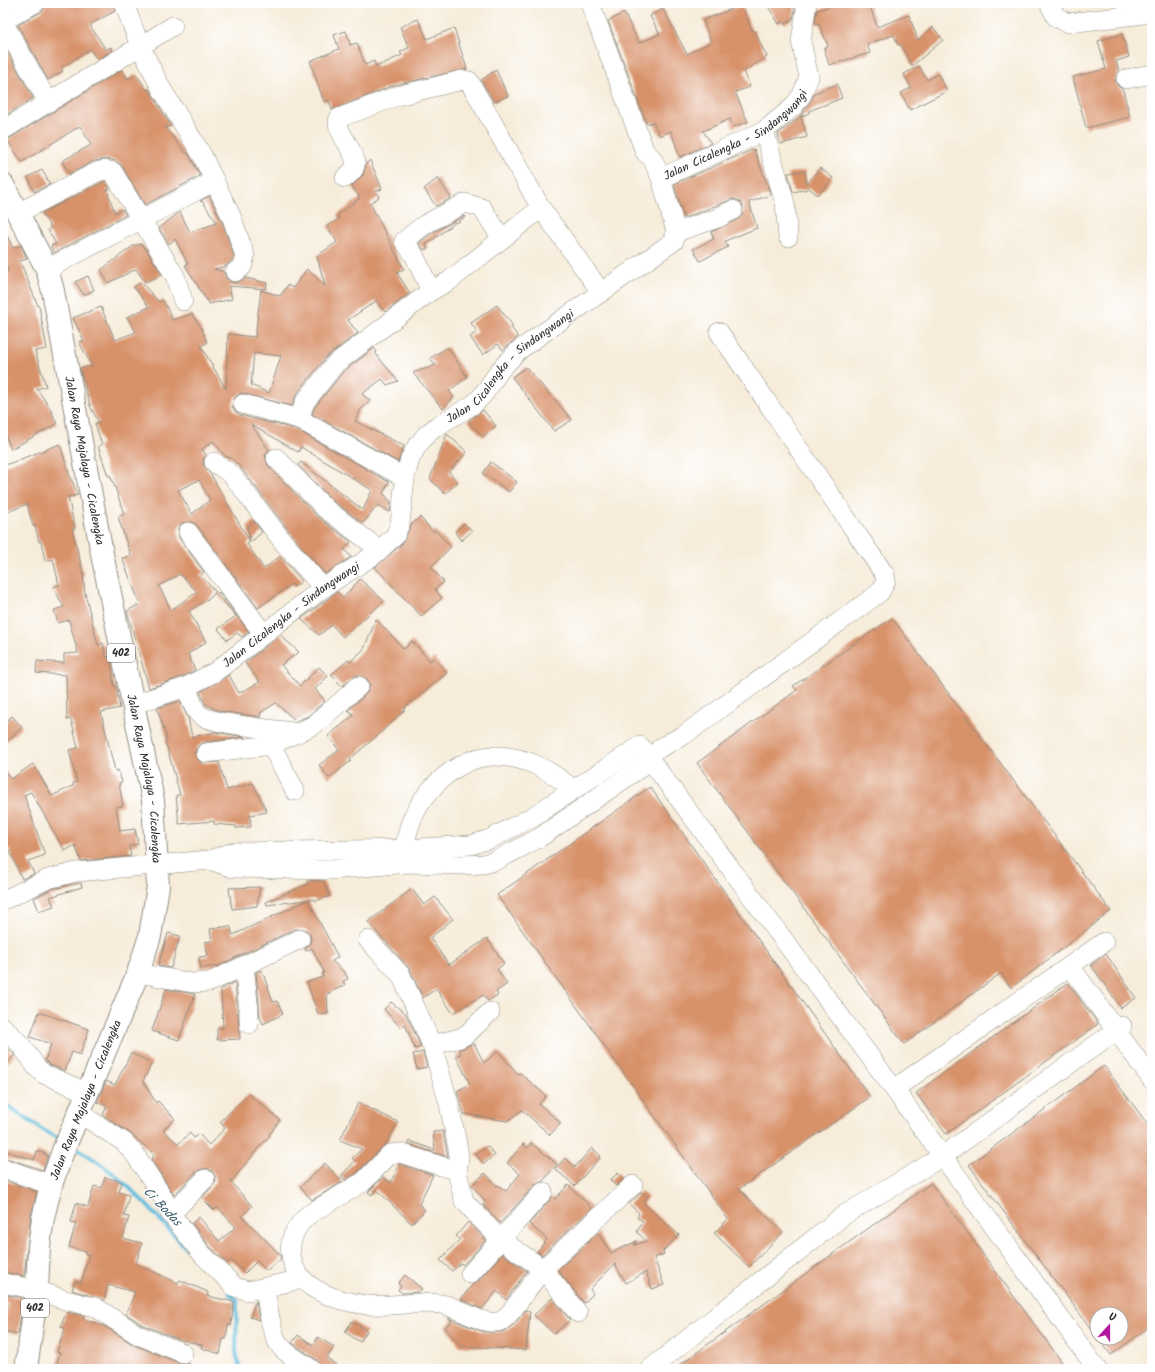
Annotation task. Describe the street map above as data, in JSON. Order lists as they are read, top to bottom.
{
  "streets": {
    "main road": ["Jalan Raya Majalaya - Cicalengka", "402"],
    "street": ["Jalan Cicalengka - Sindangwangi"]
  },
  "crossings": [
    ["Jalan Cicalengka - Sindangwangi", "Jalan Raya Majalaya - Cicalengka"]
  ],
  "water": ["Ci Bodas"],
  "north": "top"
}
